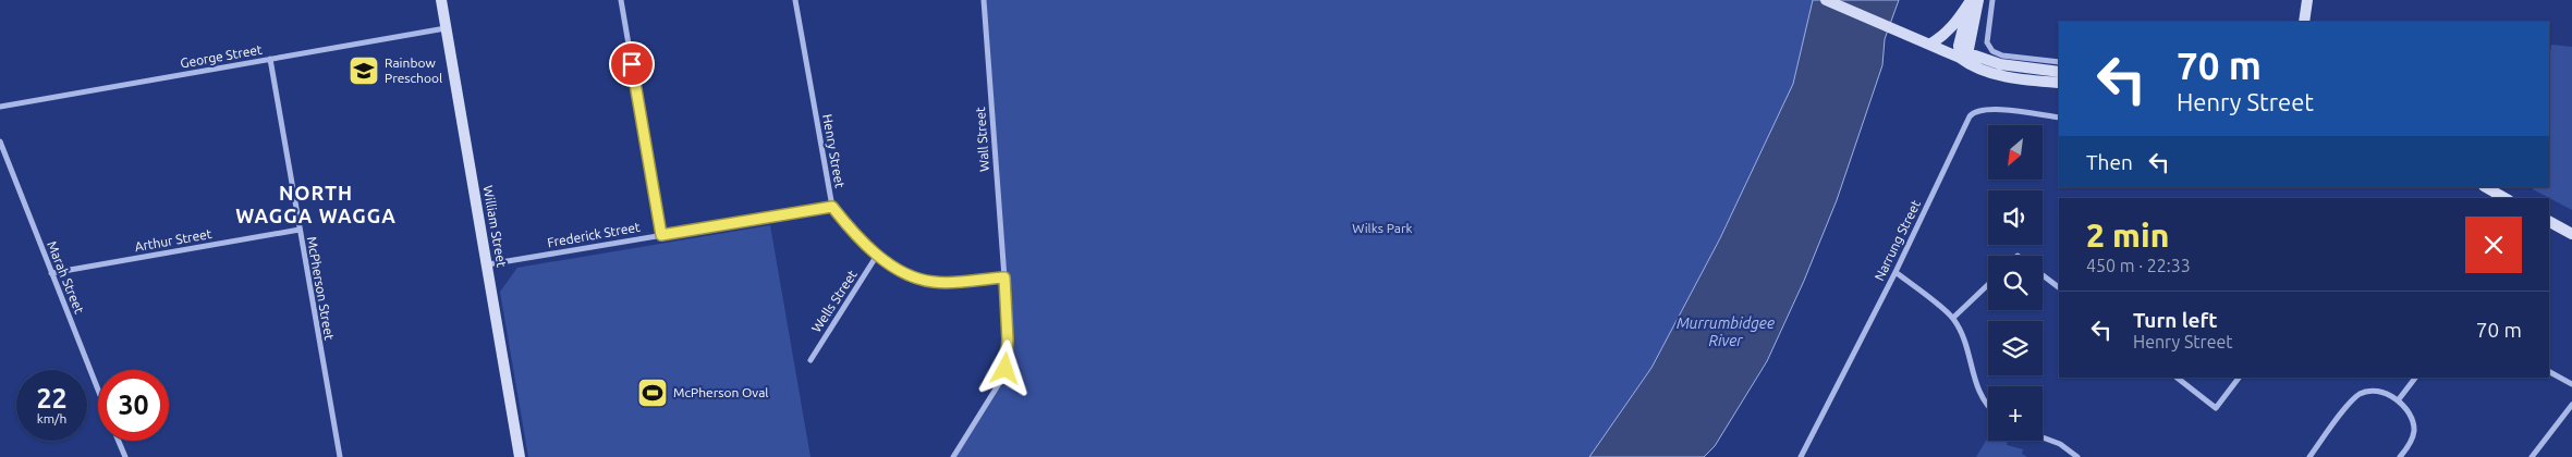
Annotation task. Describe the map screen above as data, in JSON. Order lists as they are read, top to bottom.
{
  "streets": {
    "main road": ["William Street"],
    "street": [
      "George Street",
      "Wall Street",
      "Henry Street",
      "Frederick Street",
      "Arthur Street",
      "Narrung Street",
      "Marah Street",
      "McPherson Street",
      "Wells Street"
    ]
  },
  "crossings": [
    ["George Street", "William Street"],
    ["George Street", "McPherson Street"],
    ["Wall Street", "Henry Street"],
    ["Henry Street", "Frederick Street"],
    ["Henry Street", "Wells Street"],
    ["William Street", "Frederick Street"],
    ["Arthur Street", "Marah Street"],
    ["Arthur Street", "McPherson Street"]
  ],
  "districts": ["NORTH WAGGA WAGGA"],
  "water": ["Murrumbidgee River"],
  "parks": ["Wilks Park"],
  "places": {
    "school or university": ["Rainbow Preschool"],
    "sports": ["McPherson Oval"]
  },
  "north": "bottom left",
  "page": {
    "turn": ["70 m", "Henry Street"],
    "map_buttons": "+",
    "then": "Then",
    "heading": ["2 min", "450 m · 22:33"],
    "list": [
      {
        "name": "Turn left",
        "note": "Henry Street",
        "value": "70 m"
      }
    ],
    "speed": "22 km/h",
    "limit": "30"
  }
}
